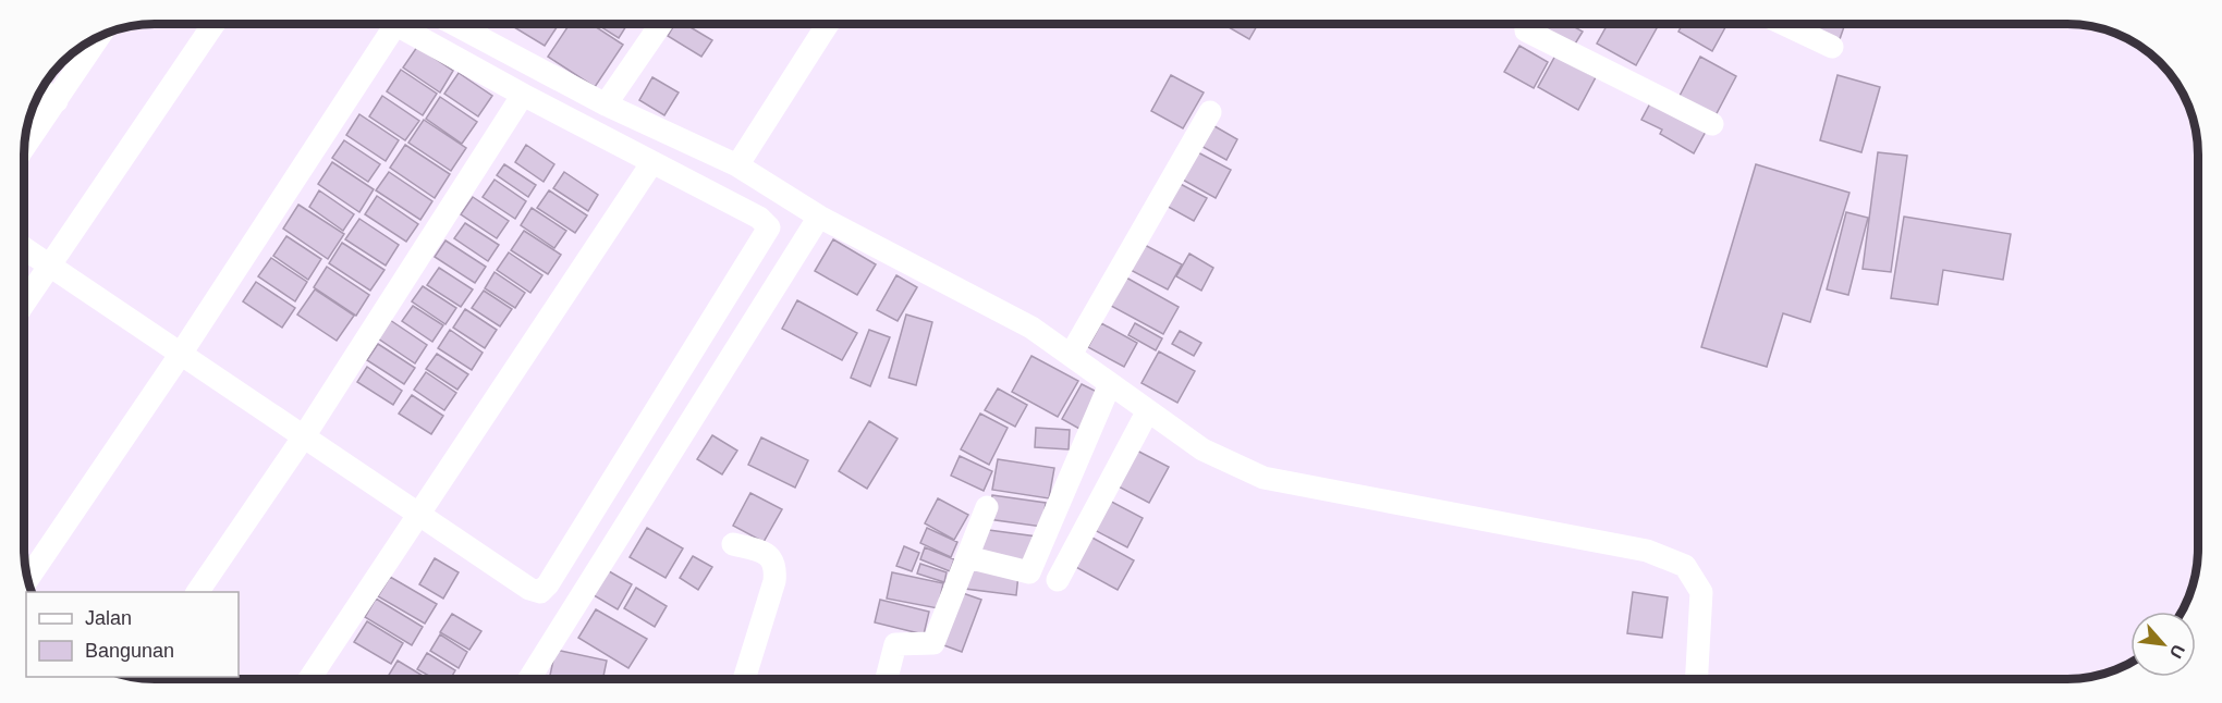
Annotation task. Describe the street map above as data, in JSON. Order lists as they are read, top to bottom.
{
  "legend": ["Jalan", "Bangunan"],
  "north": "bottom right"
}
